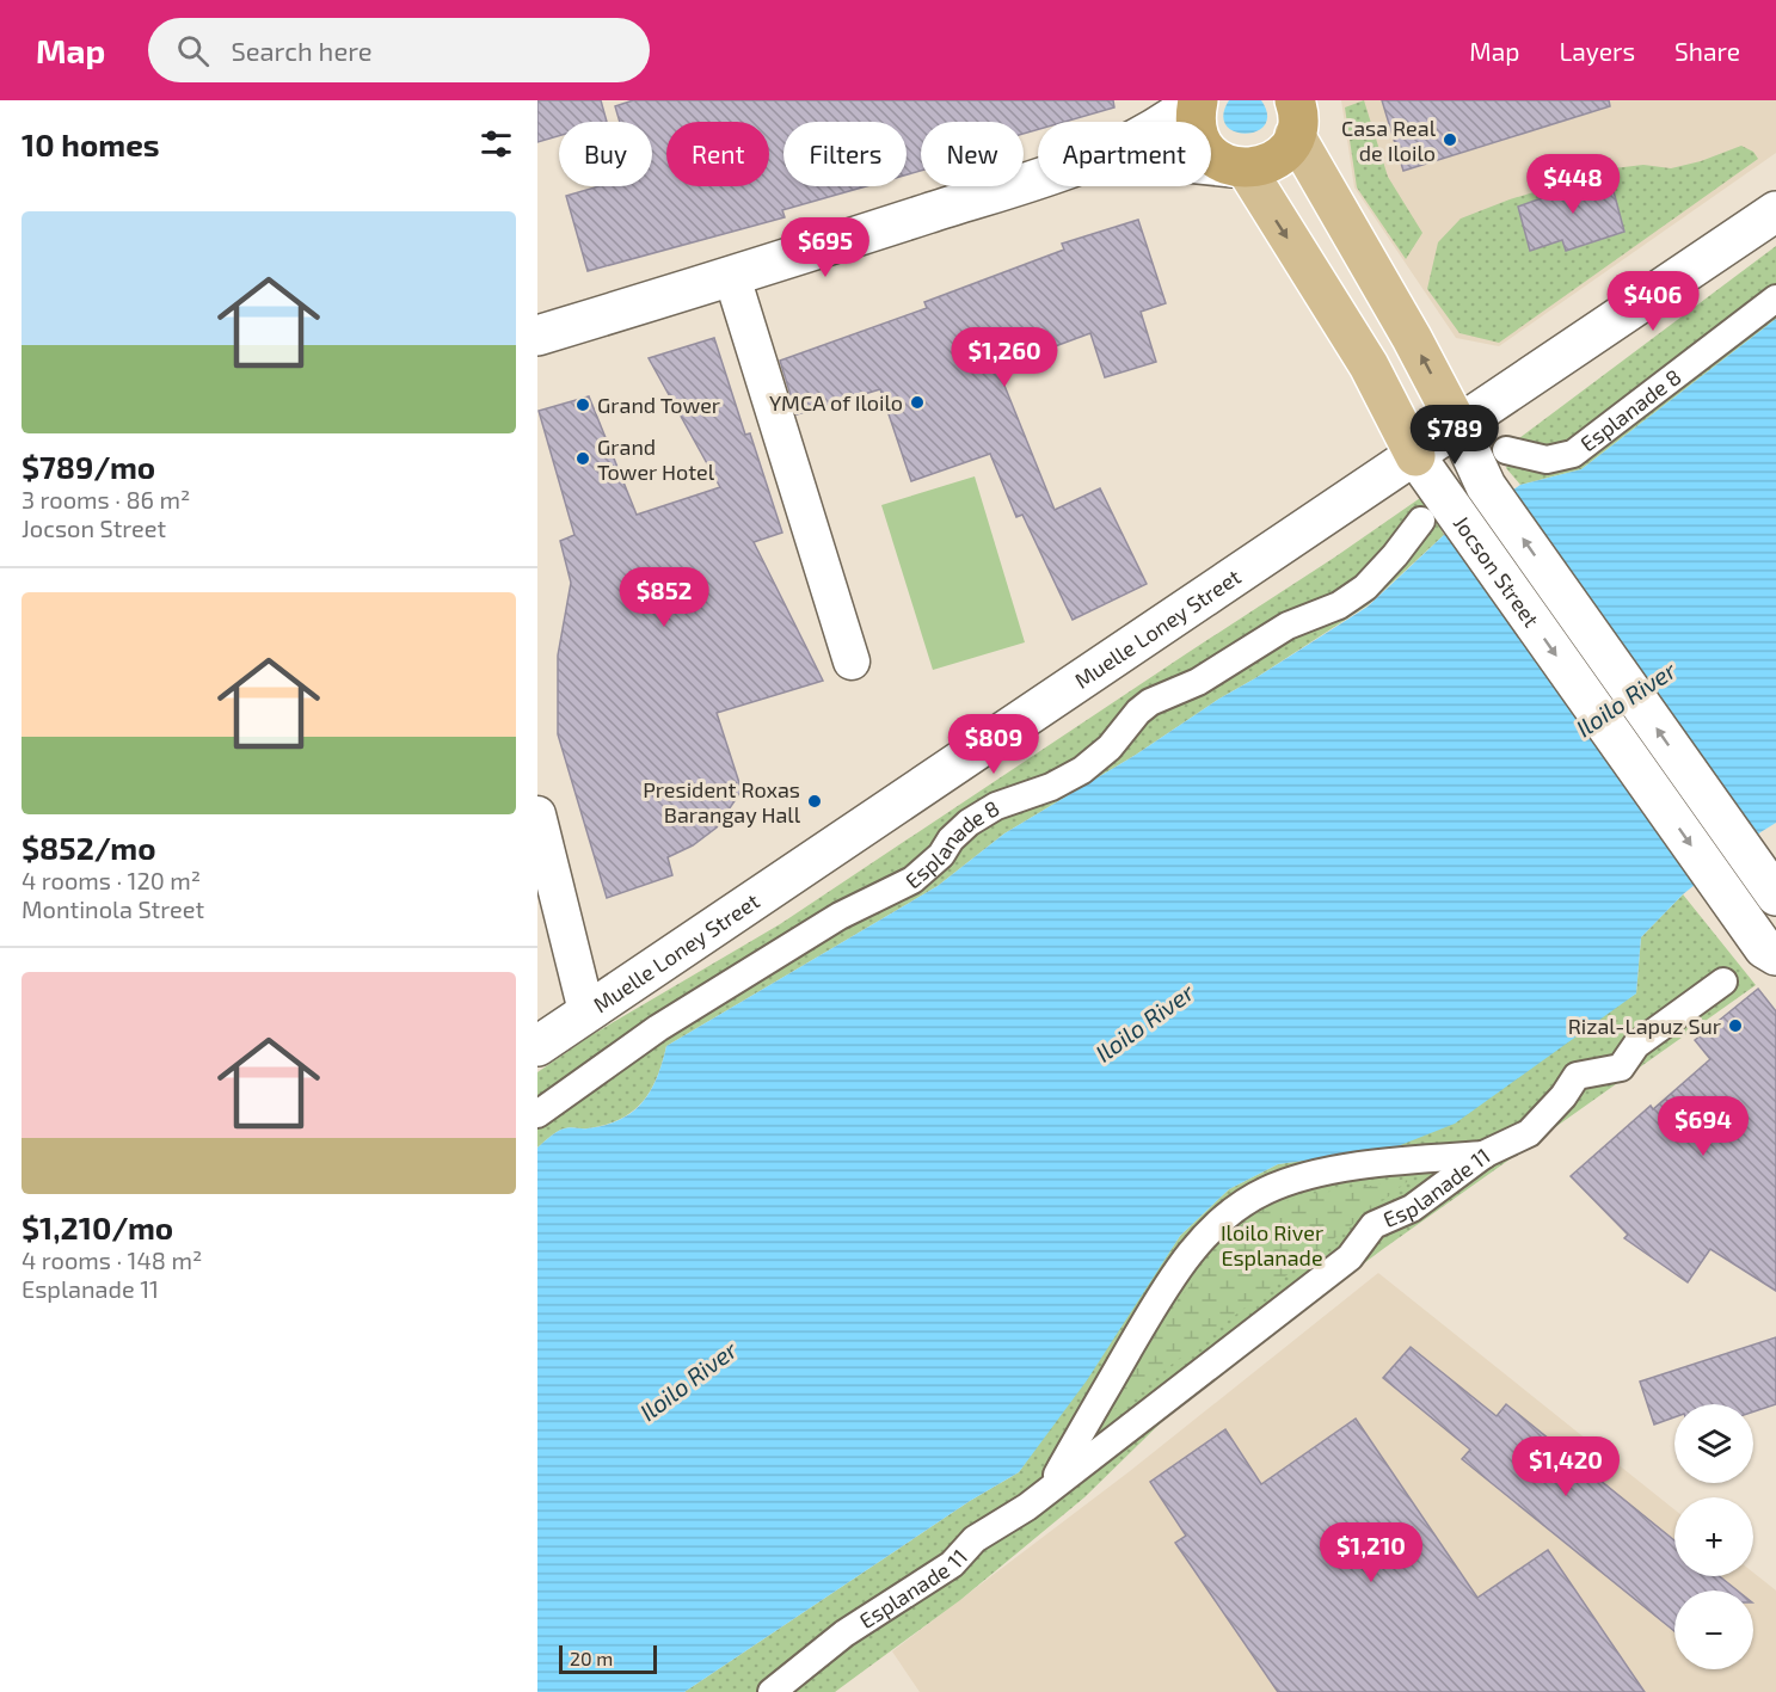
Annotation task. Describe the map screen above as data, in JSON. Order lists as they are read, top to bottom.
{
  "streets": {
    "main road": ["Jocson Street", "Muelle Loney Street"],
    "street": ["Esplanade 8", "Esplanade 11"]
  },
  "crossings": [
    ["Esplanade 8", "Jocson Street"],
    ["Jocson Street", "Muelle Loney Street"]
  ],
  "water": ["Iloilo River"],
  "parks": ["Iloilo River Esplanade"],
  "places": [
    "Casa Real de Iloilo",
    "YMCA of Iloilo",
    "Grand Tower",
    "Grand Tower Hotel",
    "President Roxas Barangay Hall",
    "Rizal-Lapuz Sur"
  ],
  "scale_bar": "20 m",
  "page": {
    "header": "Map",
    "search": "Search here",
    "nav": ["Map", "Layers", "Share"],
    "heading": "10 homes",
    "chip": [
      "Buy",
      "Rent",
      "Filters",
      "New",
      "Apartment"
    ],
    "price": [
      "$448",
      "$695",
      "$406",
      "$1,260",
      "$789",
      "$852",
      "$809",
      "$694",
      "$1,420",
      "$1,210"
    ],
    "list": [
      {
        "name": "$789/mo",
        "note": "3 rooms · 86 m² · Jocson Street"
      },
      {
        "name": "$852/mo",
        "note": "4 rooms · 120 m² · Montinola Street"
      },
      {
        "name": "$1,210/mo",
        "note": "4 rooms · 148 m² · Esplanade 11"
      }
    ],
    "map_buttons": ["+", "−"],
    "scale": "20 m"
  }
}
